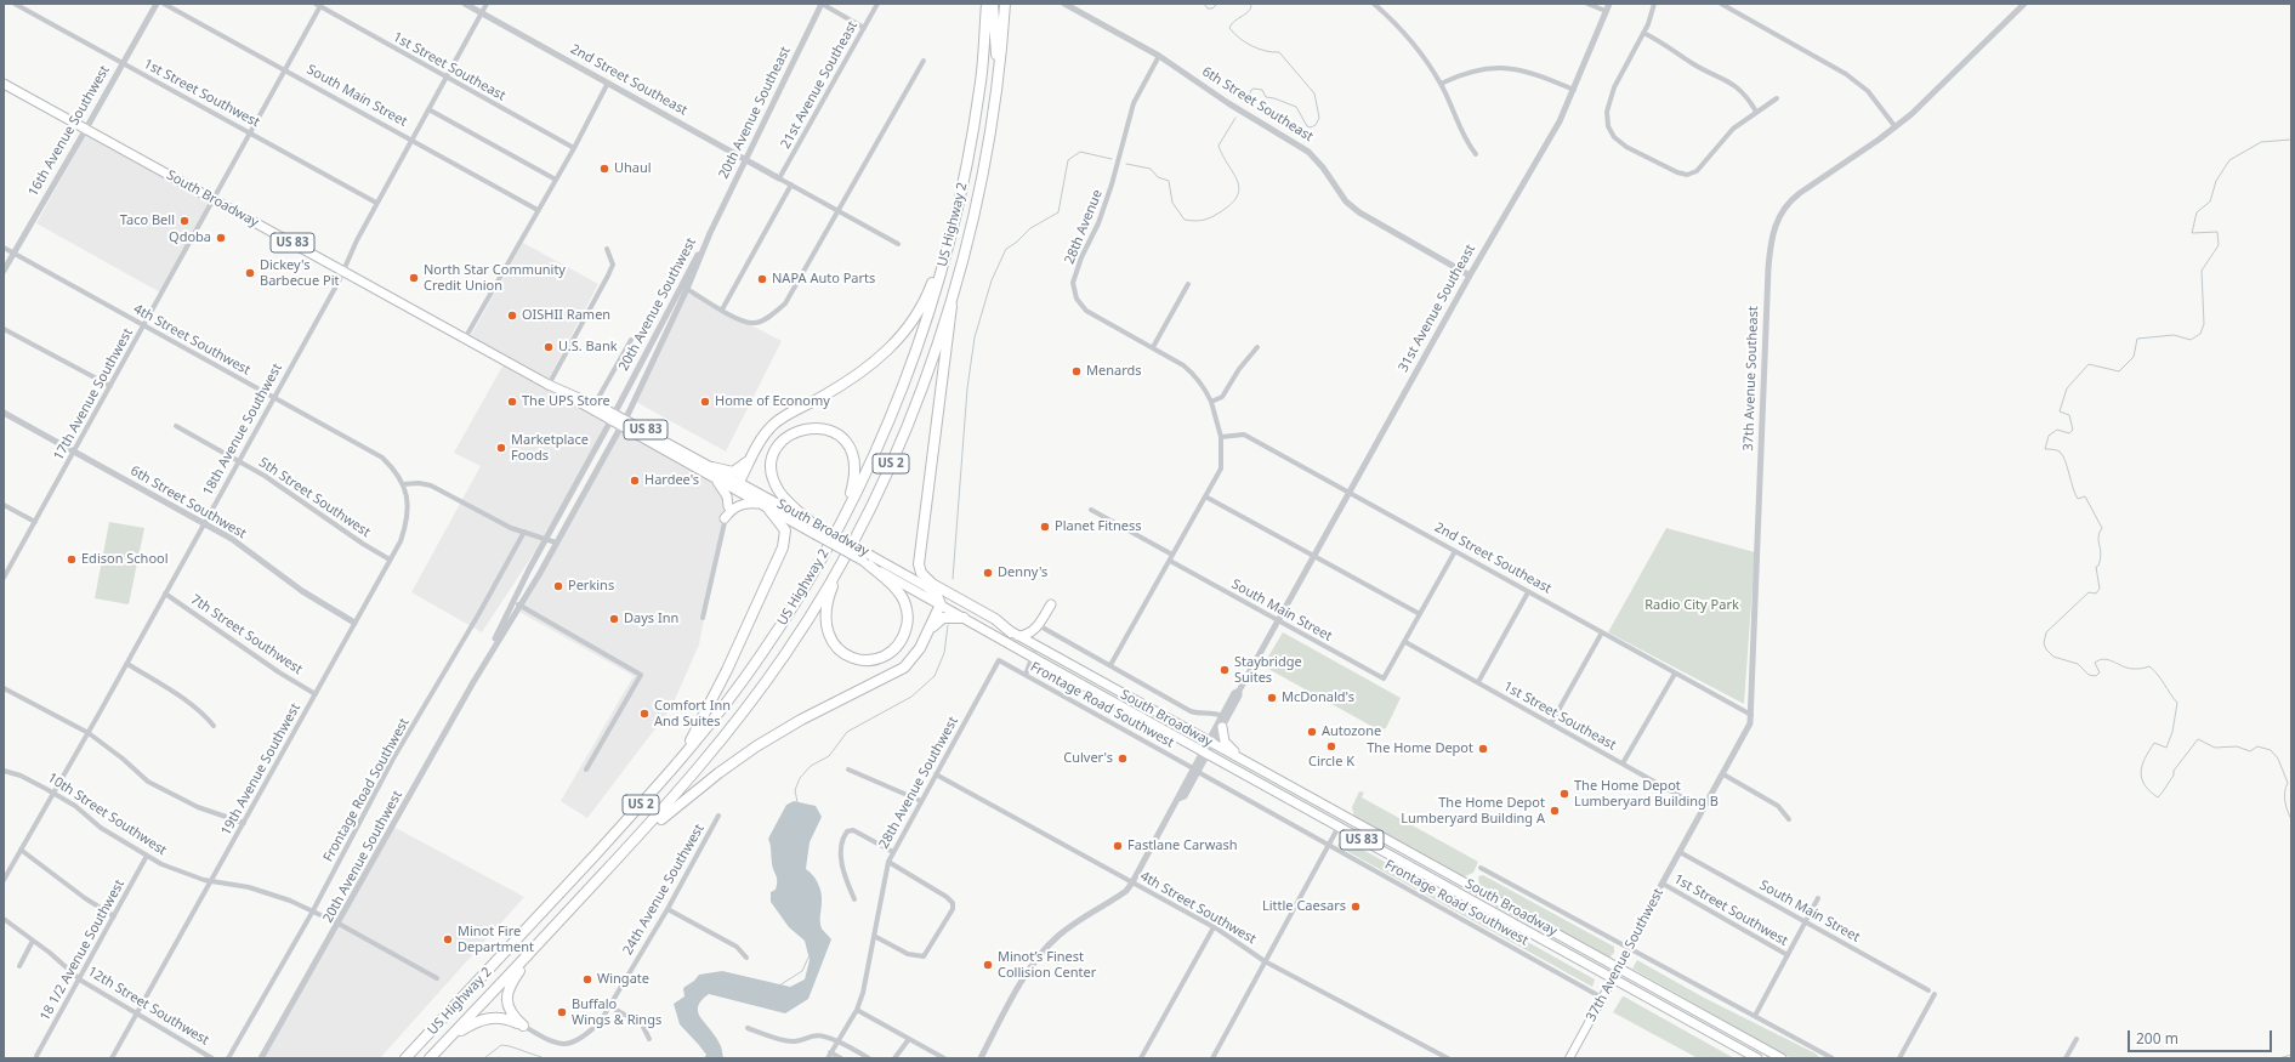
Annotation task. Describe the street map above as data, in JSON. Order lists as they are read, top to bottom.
{
  "streets": {
    "highway": ["US Highway 2", "US 2"],
    "main road": ["South Broadway", "US 83", "37th Avenue Southwest"],
    "street": [
      "1st Street Southeast",
      "2nd Street Southeast",
      "21st Avenue Southeast",
      "1st Street Southwest",
      "South Main Street",
      "6th Street Southeast",
      "20th Avenue Southeast",
      "16th Avenue Southwest",
      "28th Avenue",
      "20th Avenue Southwest",
      "31st Avenue Southeast",
      "4th Street Southwest",
      "37th Avenue Southeast",
      "17th Avenue Southwest",
      "18th Avenue Southwest",
      "5th Street Southwest",
      "6th Street Southwest",
      "7th Street Southwest",
      "Frontage Road Southwest",
      "19th Avenue Southwest",
      "28th Avenue Southwest",
      "10th Street Southwest",
      "24th Avenue Southwest",
      "18 1/2 Avenue Southwest",
      "12th Street Southwest"
    ]
  },
  "crossings": [
    ["1st Street Southeast", "South Main Street"],
    ["1st Street Southeast", "37th Avenue Southeast"],
    ["1st Street Southeast", "17th Avenue Southwest"],
    ["1st Street Southeast", "18th Avenue Southwest"],
    ["2nd Street Southeast", "21st Avenue Southeast"],
    ["2nd Street Southeast", "20th Avenue Southeast"],
    ["2nd Street Southeast", "28th Avenue"],
    ["2nd Street Southeast", "31st Avenue Southeast"],
    ["2nd Street Southeast", "37th Avenue Southeast"],
    ["2nd Street Southeast", "18th Avenue Southwest"],
    ["1st Street Southwest", "16th Avenue Southwest"],
    ["1st Street Southwest", "17th Avenue Southwest"],
    ["1st Street Southwest", "18th Avenue Southwest"],
    ["1st Street Southwest", "37th Avenue Southwest"],
    ["South Main Street", "28th Avenue"],
    ["South Main Street", "31st Avenue Southeast"],
    ["South Main Street", "37th Avenue Southeast"],
    ["South Main Street", "17th Avenue Southwest"],
    ["South Main Street", "18th Avenue Southwest"],
    ["South Main Street", "37th Avenue Southwest"],
    ["6th Street Southeast", "28th Avenue"],
    ["6th Street Southeast", "31st Avenue Southeast"],
    ["20th Avenue Southeast", "20th Avenue Southwest"],
    ["16th Avenue Southwest", "South Broadway"],
    ["16th Avenue Southwest", "4th Street Southwest"],
    ["South Broadway", "20th Avenue Southwest"],
    ["South Broadway", "17th Avenue Southwest"],
    ["South Broadway", "18th Avenue Southwest"],
    ["South Broadway", "37th Avenue Southwest"],
    ["20th Avenue Southwest", "10th Street Southwest"],
    ["4th Street Southwest", "17th Avenue Southwest"],
    ["4th Street Southwest", "18th Avenue Southwest"],
    ["4th Street Southwest", "19th Avenue Southwest"],
    ["4th Street Southwest", "28th Avenue Southwest"],
    ["37th Avenue Southeast", "37th Avenue Southwest"],
    ["17th Avenue Southwest", "6th Street Southwest"],
    ["18th Avenue Southwest", "5th Street Southwest"],
    ["18th Avenue Southwest", "6th Street Southwest"],
    ["18th Avenue Southwest", "7th Street Southwest"],
    ["18th Avenue Southwest", "10th Street Southwest"],
    ["5th Street Southwest", "19th Avenue Southwest"],
    ["6th Street Southwest", "19th Avenue Southwest"],
    ["7th Street Southwest", "19th Avenue Southwest"],
    ["Frontage Road Southwest", "28th Avenue Southwest"],
    ["Frontage Road Southwest", "10th Street Southwest"],
    ["Frontage Road Southwest", "37th Avenue Southwest"],
    ["19th Avenue Southwest", "10th Street Southwest"],
    ["19th Avenue Southwest", "12th Street Southwest"],
    ["10th Street Southwest", "18 1/2 Avenue Southwest"],
    ["18 1/2 Avenue Southwest", "12th Street Southwest"]
  ],
  "parks": ["Radio City Park"],
  "places": [
    "Uhaul",
    "Taco Bell",
    "Qdoba",
    "Dickey's Barbecue Pit",
    "North Star Community Credit Union",
    "NAPA Auto Parts",
    "OISHII Ramen",
    "U.S. Bank",
    "Menards",
    "The UPS Store",
    "Home of Economy",
    "Marketplace Foods",
    "Hardee's",
    "Planet Fitness",
    "Edison School",
    "Denny's",
    "Perkins",
    "Days Inn",
    "Staybridge Suites",
    "McDonald's",
    "Comfort Inn And Suites",
    "Autozone",
    "Circle K",
    "The Home Depot",
    "Culver's",
    "The Home Depot Lumberyard Building B",
    "The Home Depot Lumberyard Building A",
    "Fastlane Carwash",
    "Little Caesars",
    "Minot Fire Department",
    "Minot’s Finest Collision Center",
    "Wingate",
    "Buffalo Wings & Rings"
  ],
  "scale_bar": "200 m"
}
